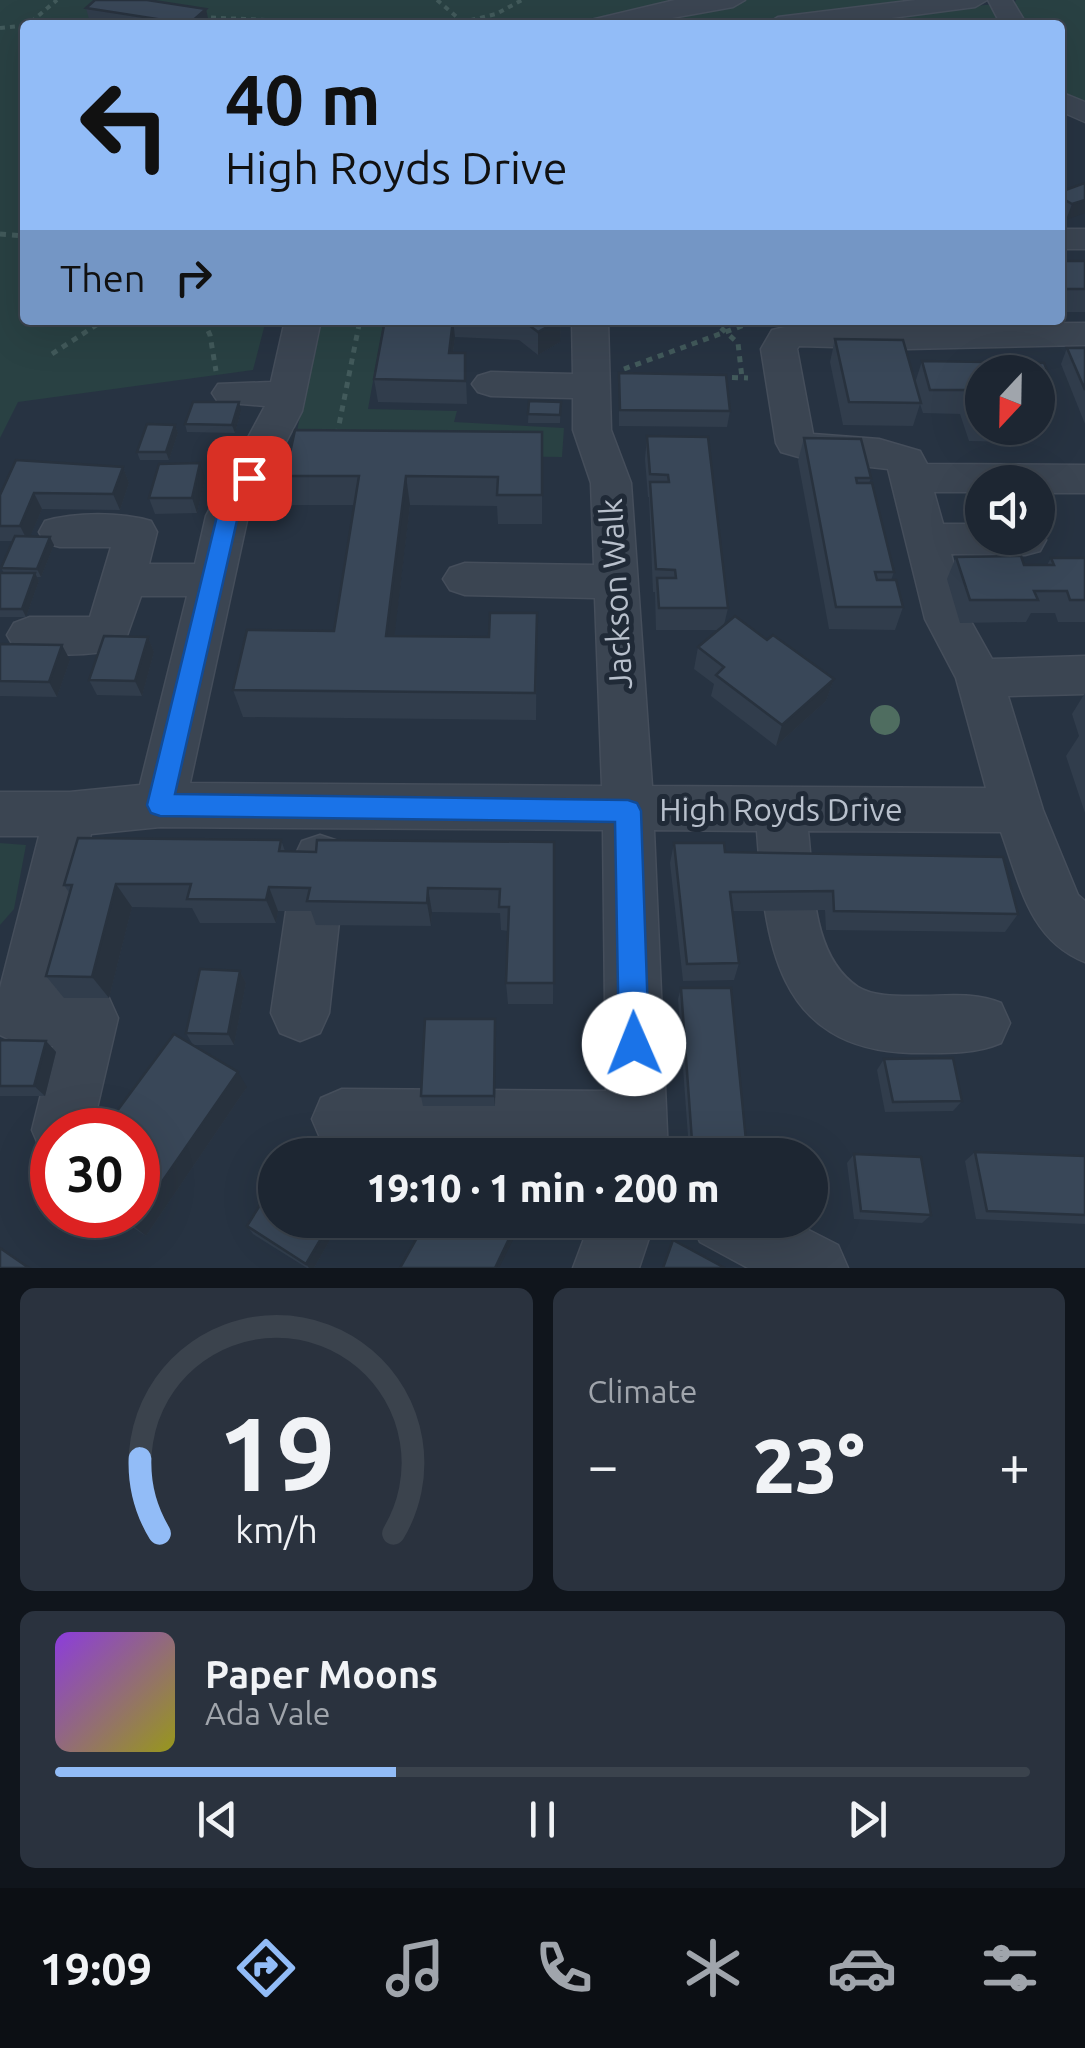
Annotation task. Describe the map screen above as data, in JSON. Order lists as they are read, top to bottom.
{
  "streets": {
    "street": ["Jackson Walk", "High Royds Drive"]
  },
  "crossings": [
    ["Jackson Walk", "High Royds Drive"]
  ],
  "north": "bottom",
  "page": {
    "turn": ["40 m", "High Royds Drive"],
    "then": "Then",
    "limit": "30",
    "trip": "19:10 · 1 min · 200 m",
    "tile": "Climate",
    "heat": ["−", "23°", "+"],
    "song": ["Paper Moons", "Ada Vale"],
    "tabs": "19:09",
    "gauge": ["19", "km/h"]
  }
}
